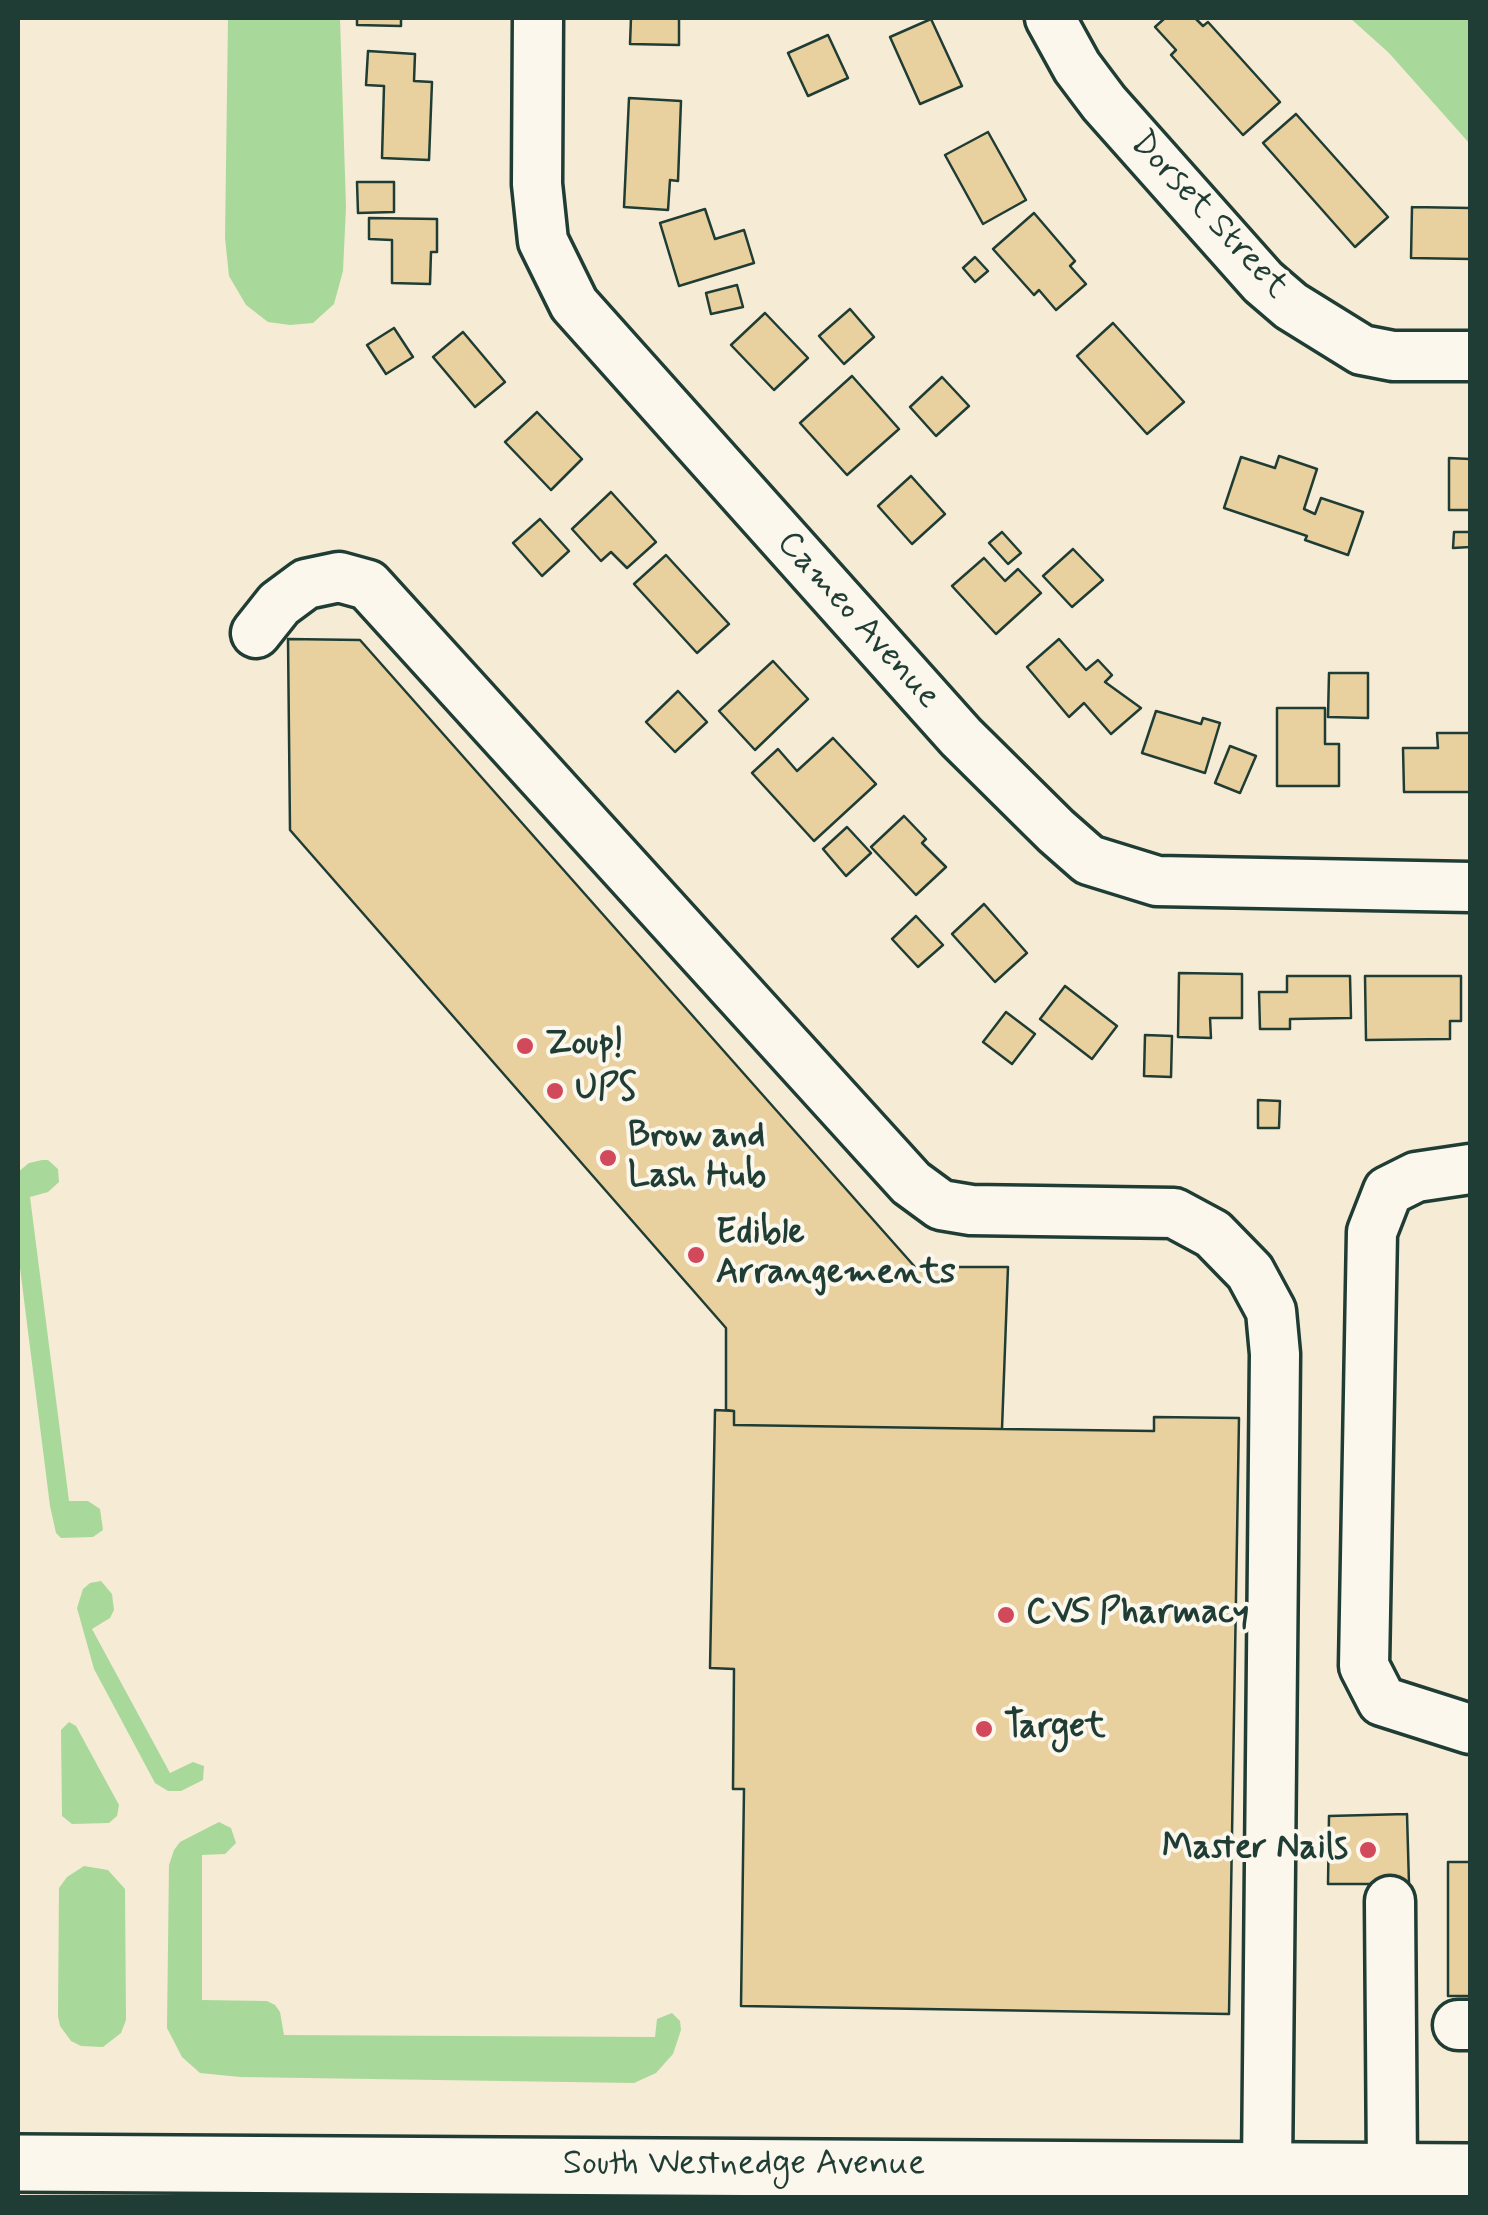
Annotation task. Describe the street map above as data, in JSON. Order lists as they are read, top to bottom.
{
  "streets": {
    "main road": ["South Westnedge Avenue"],
    "street": ["Dorset Street", "Cameo Avenue"]
  },
  "places": [
    "Zoup!",
    "UPS",
    "Brow and Lash Hub",
    "Edible Arrangements",
    "CVS Pharmacy",
    "Target",
    "Master Nails"
  ]
}
